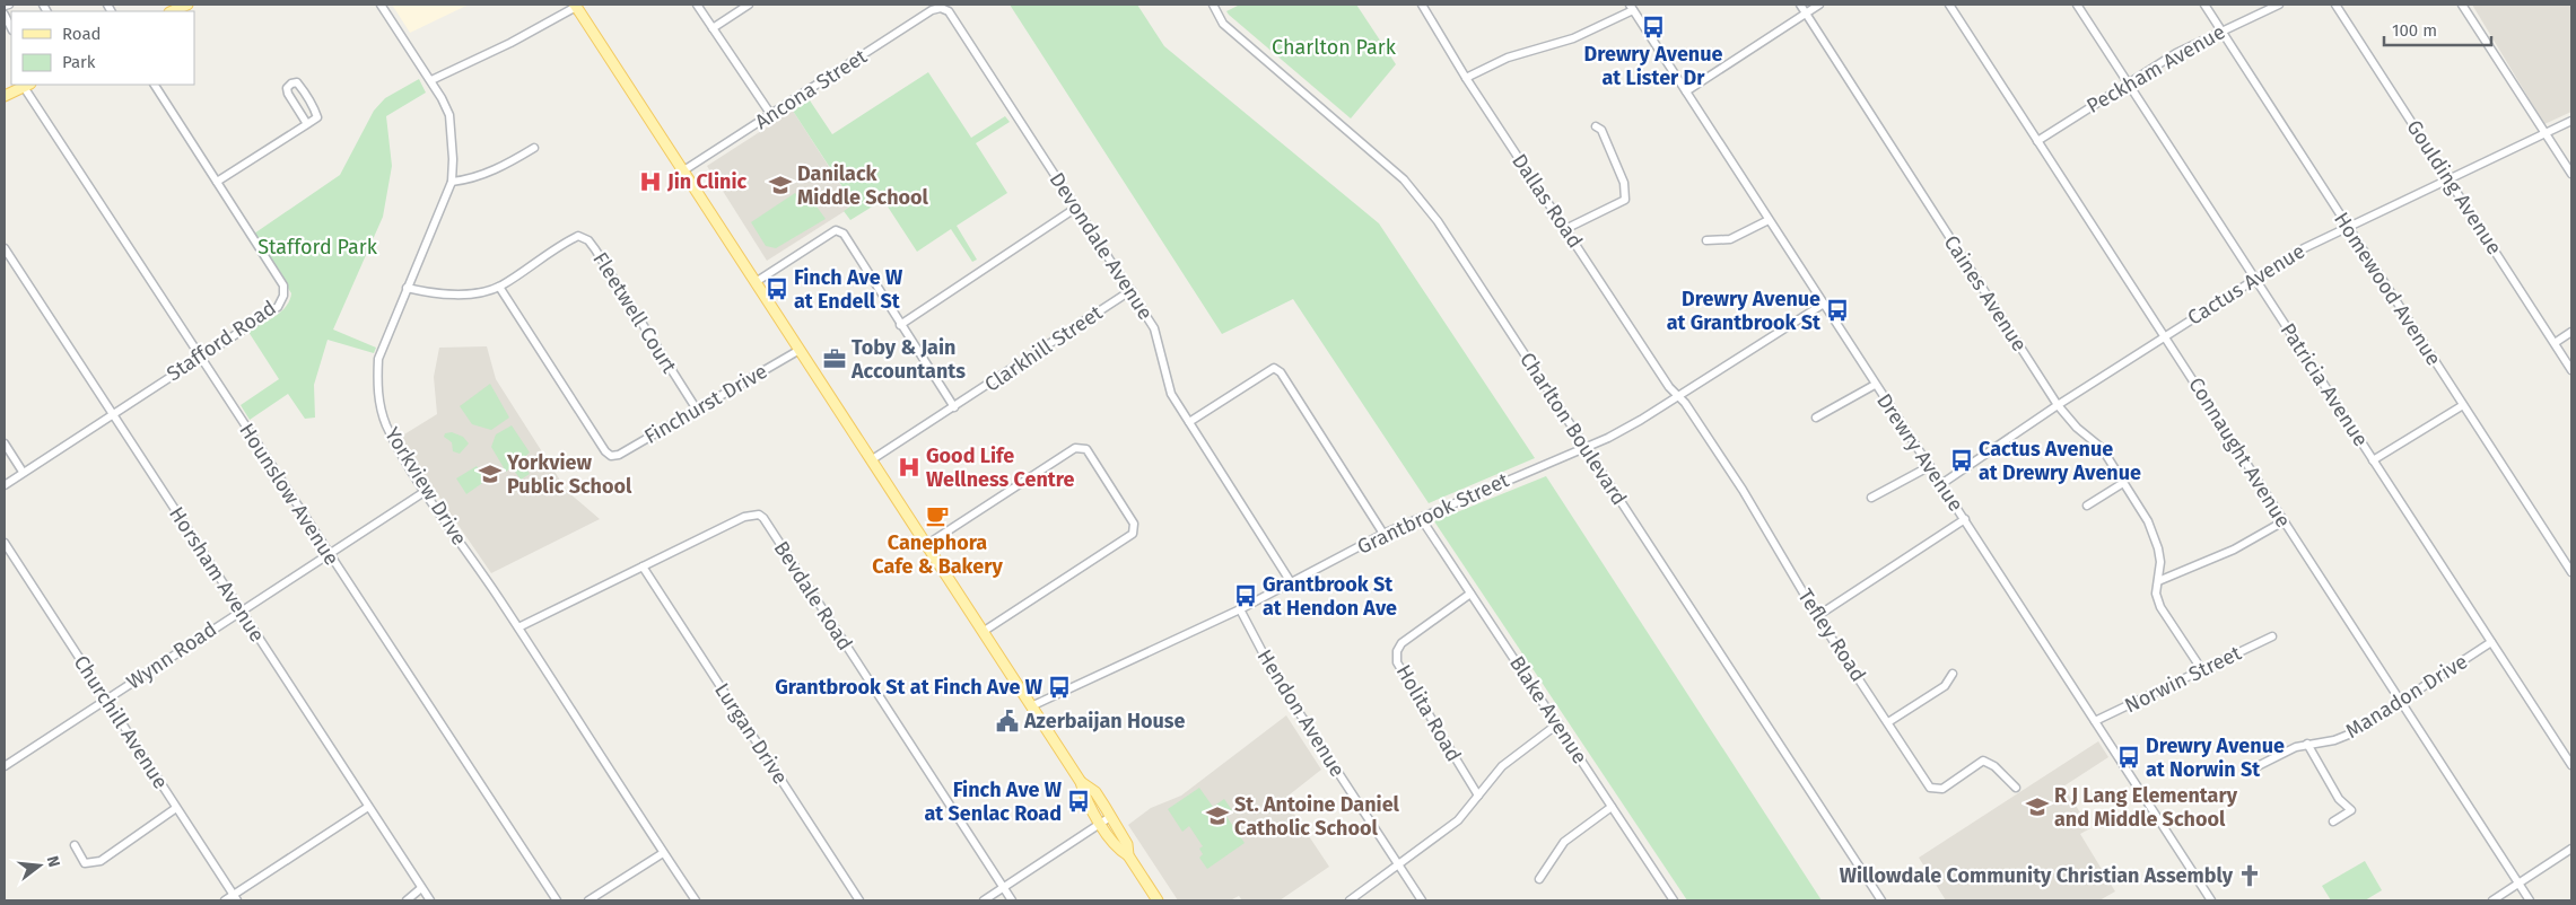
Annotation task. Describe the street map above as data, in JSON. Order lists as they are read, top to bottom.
{
  "streets": {
    "street": [
      "Peckham Avenue",
      "Ancona Street",
      "Goulding Avenue",
      "Dallas Road",
      "Devondale Avenue",
      "Cactus Avenue",
      "Homewood Avenue",
      "Caines Avenue",
      "Fleetwell Court",
      "Stafford Road",
      "Clarkhill Street",
      "Patricia Avenue",
      "Finchurst Drive",
      "Charlton Boulevard",
      "Drewry Avenue",
      "Connaught Avenue",
      "Yorkview Drive",
      "Hounslow Avenue",
      "Grantbrook Street",
      "Horsham Avenue",
      "Bevdale Road",
      "Tefley Road",
      "Wynn Road",
      "Norwin Street",
      "Manadon Drive",
      "Blake Avenue",
      "Hendon Avenue",
      "Holita Road",
      "Churchill Avenue",
      "Lurgan Drive"
    ]
  },
  "crossings": [
    ["Peckham Avenue", "Homewood Avenue"],
    ["Peckham Avenue", "Patricia Avenue"],
    ["Peckham Avenue", "Connaught Avenue"],
    ["Ancona Street", "Devondale Avenue"],
    ["Goulding Avenue", "Cactus Avenue"],
    ["Dallas Road", "Grantbrook Street"],
    ["Dallas Road", "Tefley Road"],
    ["Devondale Avenue", "Clarkhill Street"],
    ["Devondale Avenue", "Grantbrook Street"],
    ["Cactus Avenue", "Homewood Avenue"],
    ["Cactus Avenue", "Caines Avenue"],
    ["Cactus Avenue", "Patricia Avenue"],
    ["Cactus Avenue", "Drewry Avenue"],
    ["Cactus Avenue", "Connaught Avenue"],
    ["Caines Avenue", "Norwin Street"],
    ["Fleetwell Court", "Finchurst Drive"],
    ["Fleetwell Court", "Yorkview Drive"],
    ["Stafford Road", "Hounslow Avenue"],
    ["Stafford Road", "Horsham Avenue"],
    ["Patricia Avenue", "Manadon Drive"],
    ["Charlton Boulevard", "Grantbrook Street"],
    ["Drewry Avenue", "Grantbrook Street"],
    ["Drewry Avenue", "Norwin Street"],
    ["Connaught Avenue", "Manadon Drive"],
    ["Yorkview Drive", "Bevdale Road"],
    ["Yorkview Drive", "Wynn Road"],
    ["Hounslow Avenue", "Wynn Road"],
    ["Grantbrook Street", "Tefley Road"],
    ["Grantbrook Street", "Blake Avenue"],
    ["Grantbrook Street", "Hendon Avenue"],
    ["Horsham Avenue", "Wynn Road"],
    ["Bevdale Road", "Lurgan Drive"],
    ["Wynn Road", "Churchill Avenue"],
    ["Blake Avenue", "Holita Road"]
  ],
  "parks": ["Charlton Park", "Stafford Park"],
  "places": {
    "bus stop": [
      "Drewry Avenue at Lister Dr",
      "Finch Ave W at Endell St",
      "Drewry Avenue at Grantbrook St",
      "Cactus Avenue at Drewry Avenue",
      "Grantbrook St at Hendon Ave",
      "Grantbrook St at Finch Ave W",
      "Drewry Avenue at Norwin St",
      "Finch Ave W at Senlac Road"
    ],
    "hospital": ["Jin Clinic", "Good Life Wellness Centre"],
    "school or university": [
      "Danilack Middle School",
      "Yorkview Public School",
      "R J Lang Elementary and Middle School",
      "St. Antoine Daniel Catholic School"
    ],
    "office": ["Toby & Jain Accountants"],
    "cafe": ["Canephora Cafe & Bakery"],
    "public building": ["Azerbaijan House"],
    "church": ["Willowdale Community Christian Assembly"]
  },
  "legend": ["Road", "Park"],
  "scale_bar": "100 m",
  "north": "right"
}
